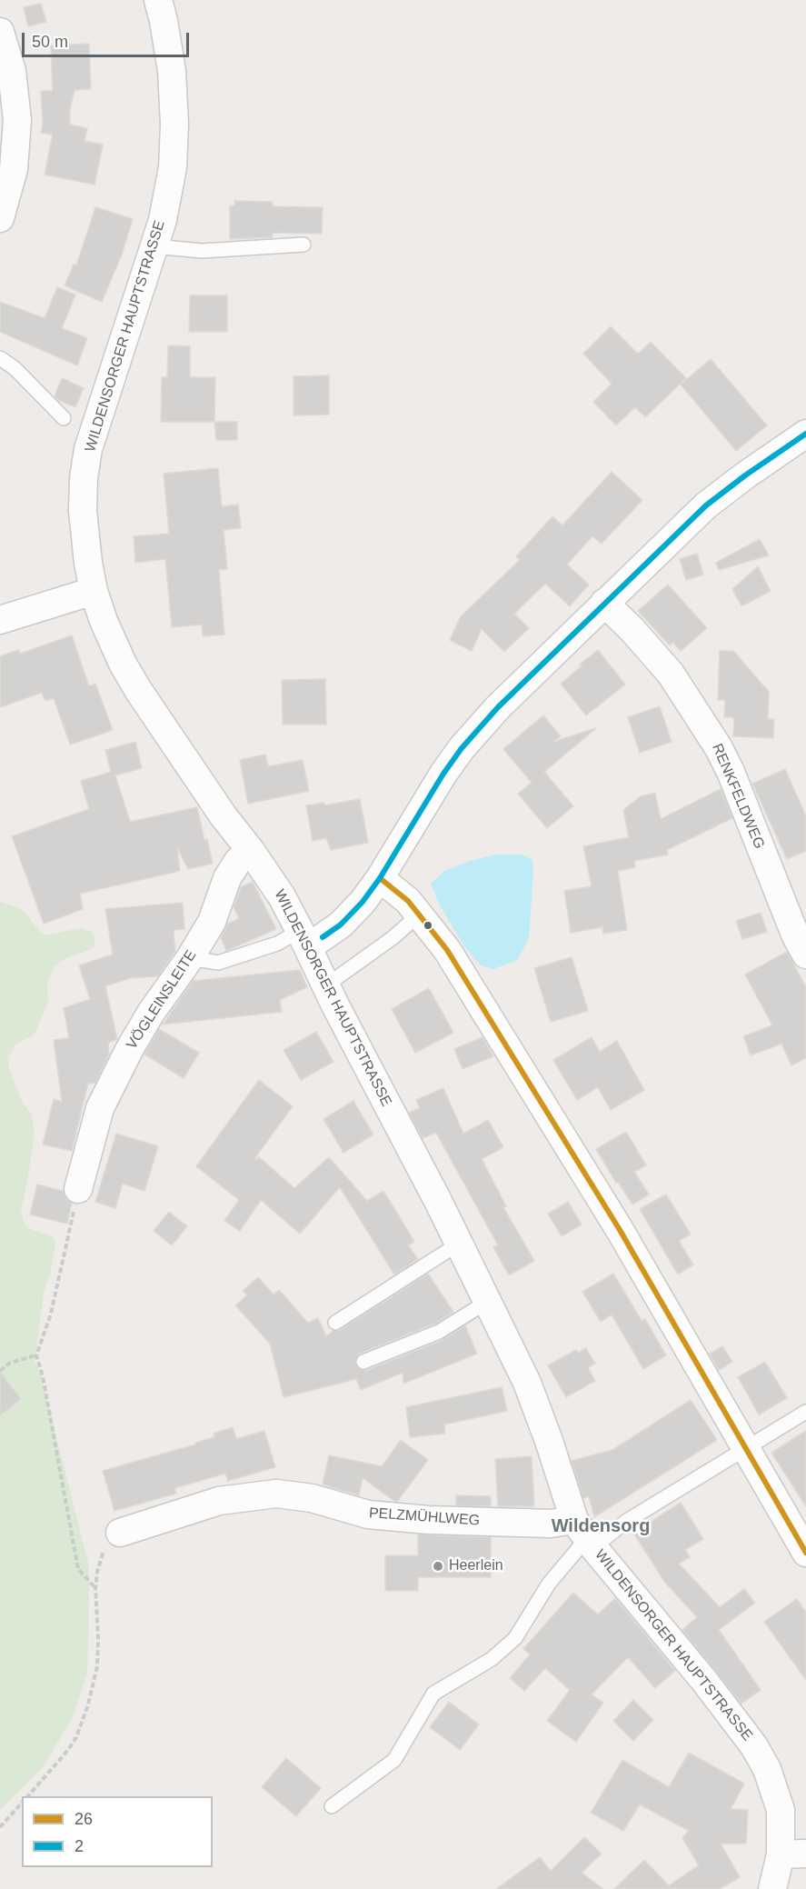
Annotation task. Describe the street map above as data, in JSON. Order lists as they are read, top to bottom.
{
  "streets": {
    "street": [
      "WILDENSORGER HAUPTSTRASSE",
      "RENKFELDWEG",
      "VÖGLEINSLEITE",
      "PELZMÜHLWEG"
    ]
  },
  "crossings": [
    ["WILDENSORGER HAUPTSTRASSE", "VÖGLEINSLEITE"],
    ["WILDENSORGER HAUPTSTRASSE", "PELZMÜHLWEG"]
  ],
  "districts": ["Wildensorg"],
  "places": ["Heerlein"],
  "lines": ["transit line 2", "transit line 26"],
  "legend": ["26", "2"],
  "scale_bar": "50 m"
}
